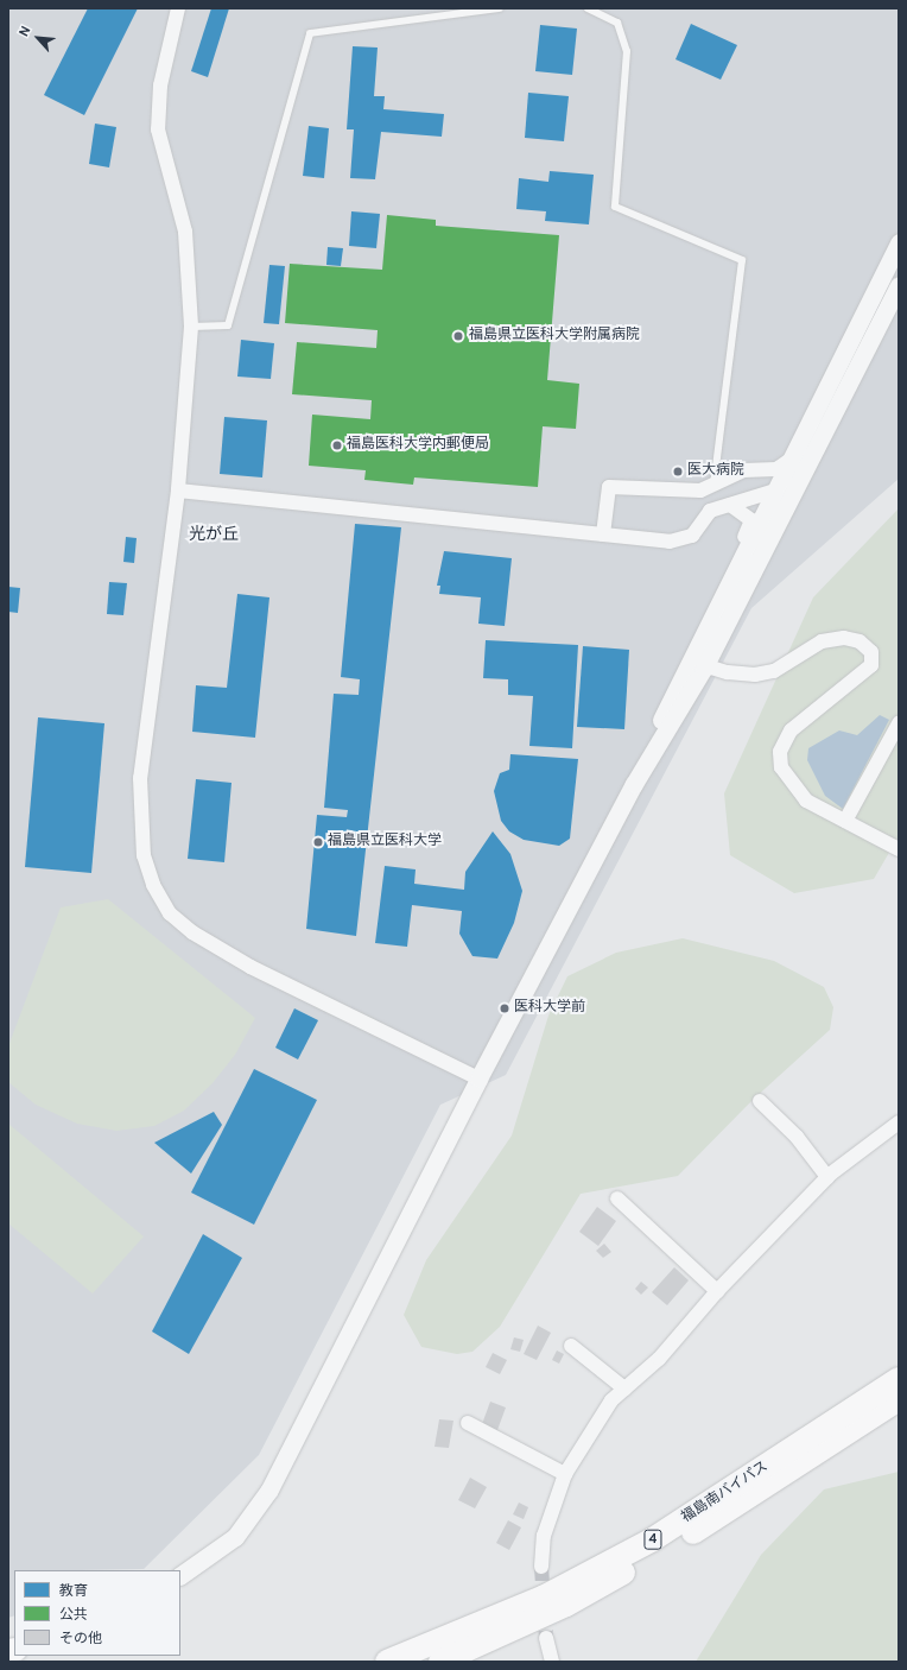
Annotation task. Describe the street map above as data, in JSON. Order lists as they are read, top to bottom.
{
  "streets": {
    "highway": ["福島南バイパス", "4"]
  },
  "districts": ["光が丘"],
  "places": [
    "福島県立医科大学附属病院",
    "福島医科大学内郵便局",
    "医大病院",
    "福島県立医科大学",
    "医科大学前"
  ],
  "legend": ["教育", "公共", "その他"],
  "north": "top left"
}
